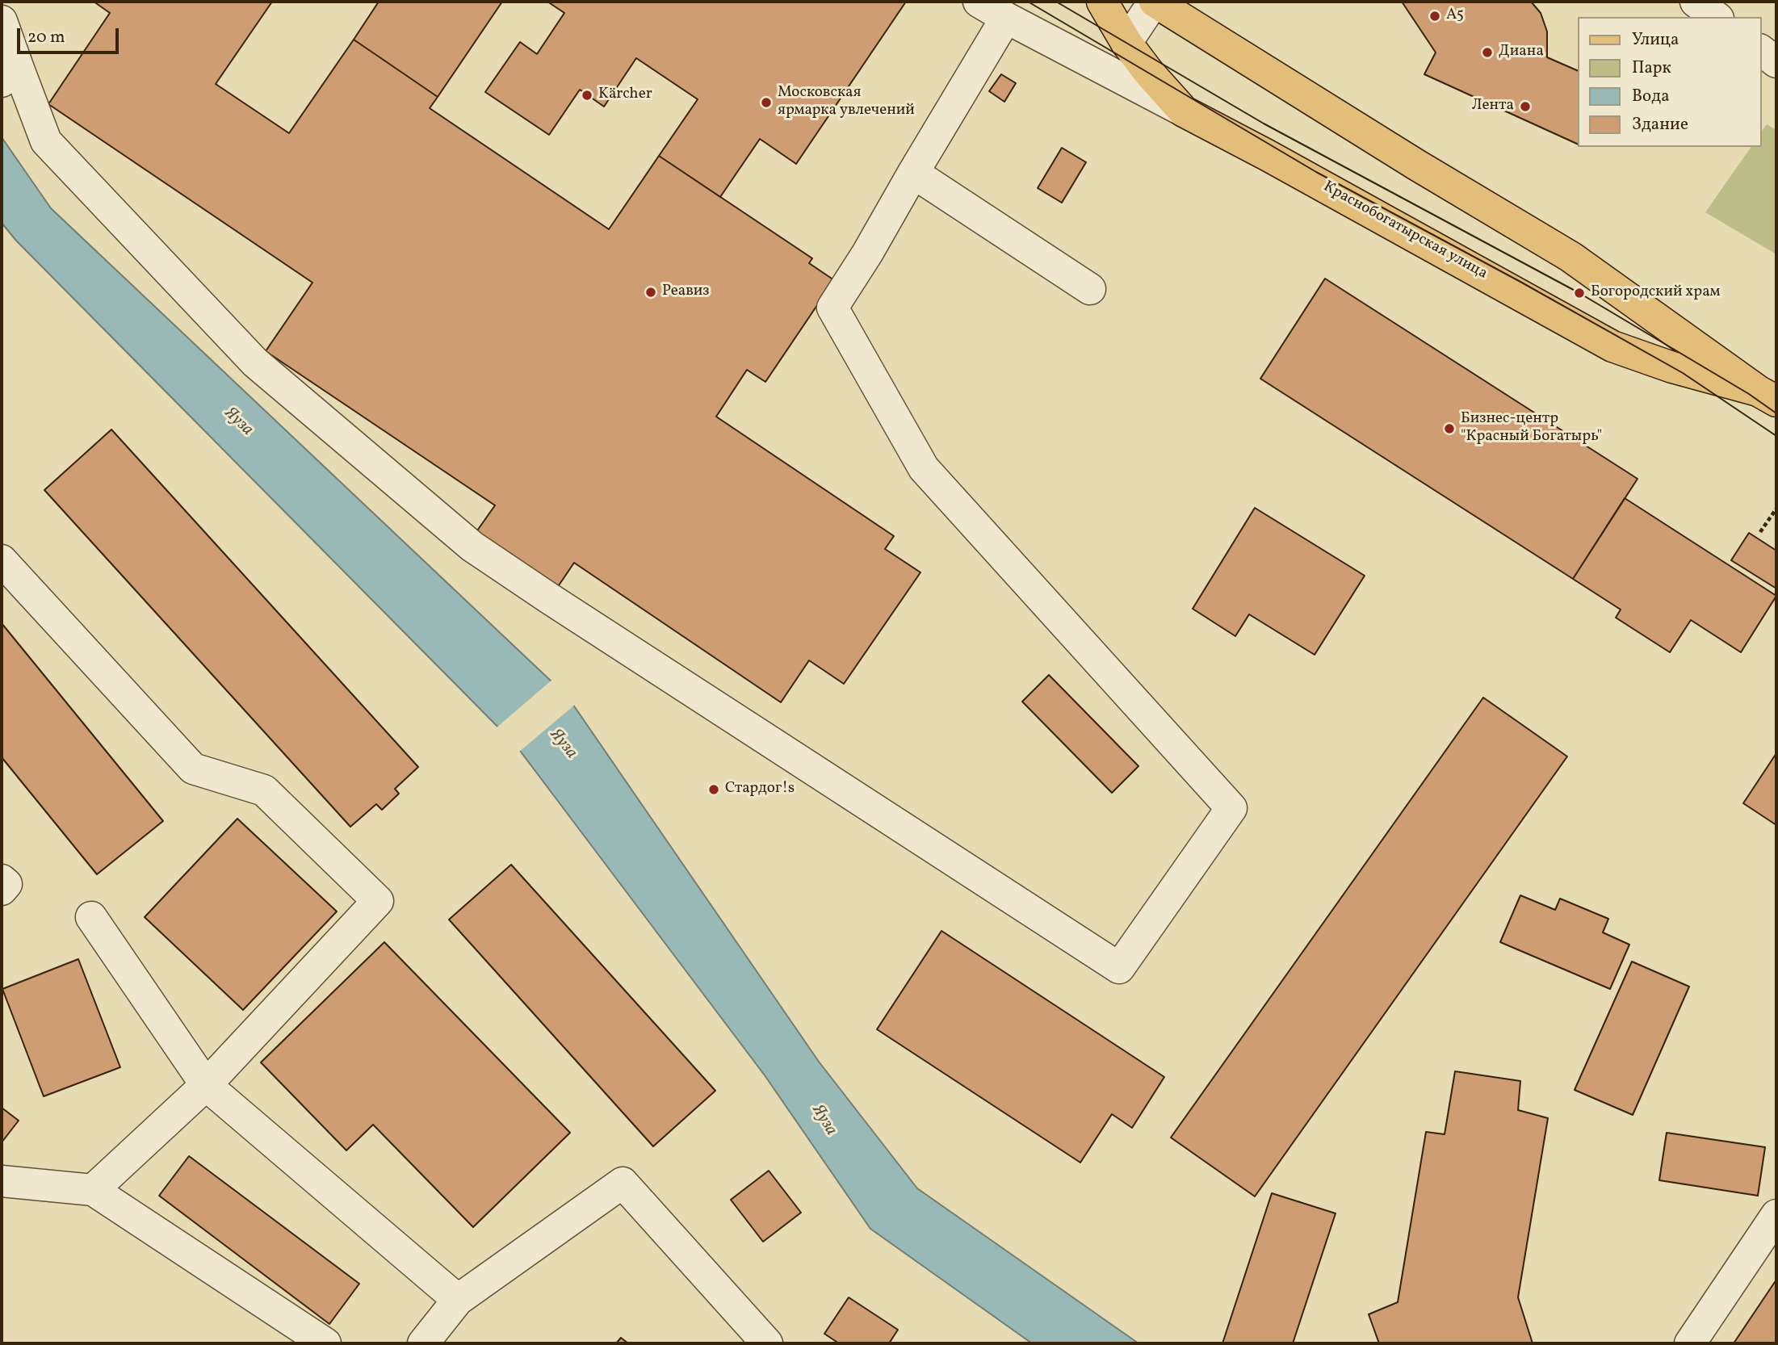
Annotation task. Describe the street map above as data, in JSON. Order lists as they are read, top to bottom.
{
  "streets": {
    "main road": ["Краснобогатырская улица"]
  },
  "water": ["Яуза"],
  "places": [
    "А5",
    "Диана",
    "Kärcher",
    "Московская ярмарка увлечений",
    "Лента",
    "Реавиз",
    "Богородский храм",
    "Бизнес-центр \"Красный Богатырь\"",
    "Стардог!s"
  ],
  "legend": [
    "Улица",
    "Парк",
    "Вода",
    "Здание"
  ],
  "scale_bar": "20 m"
}
